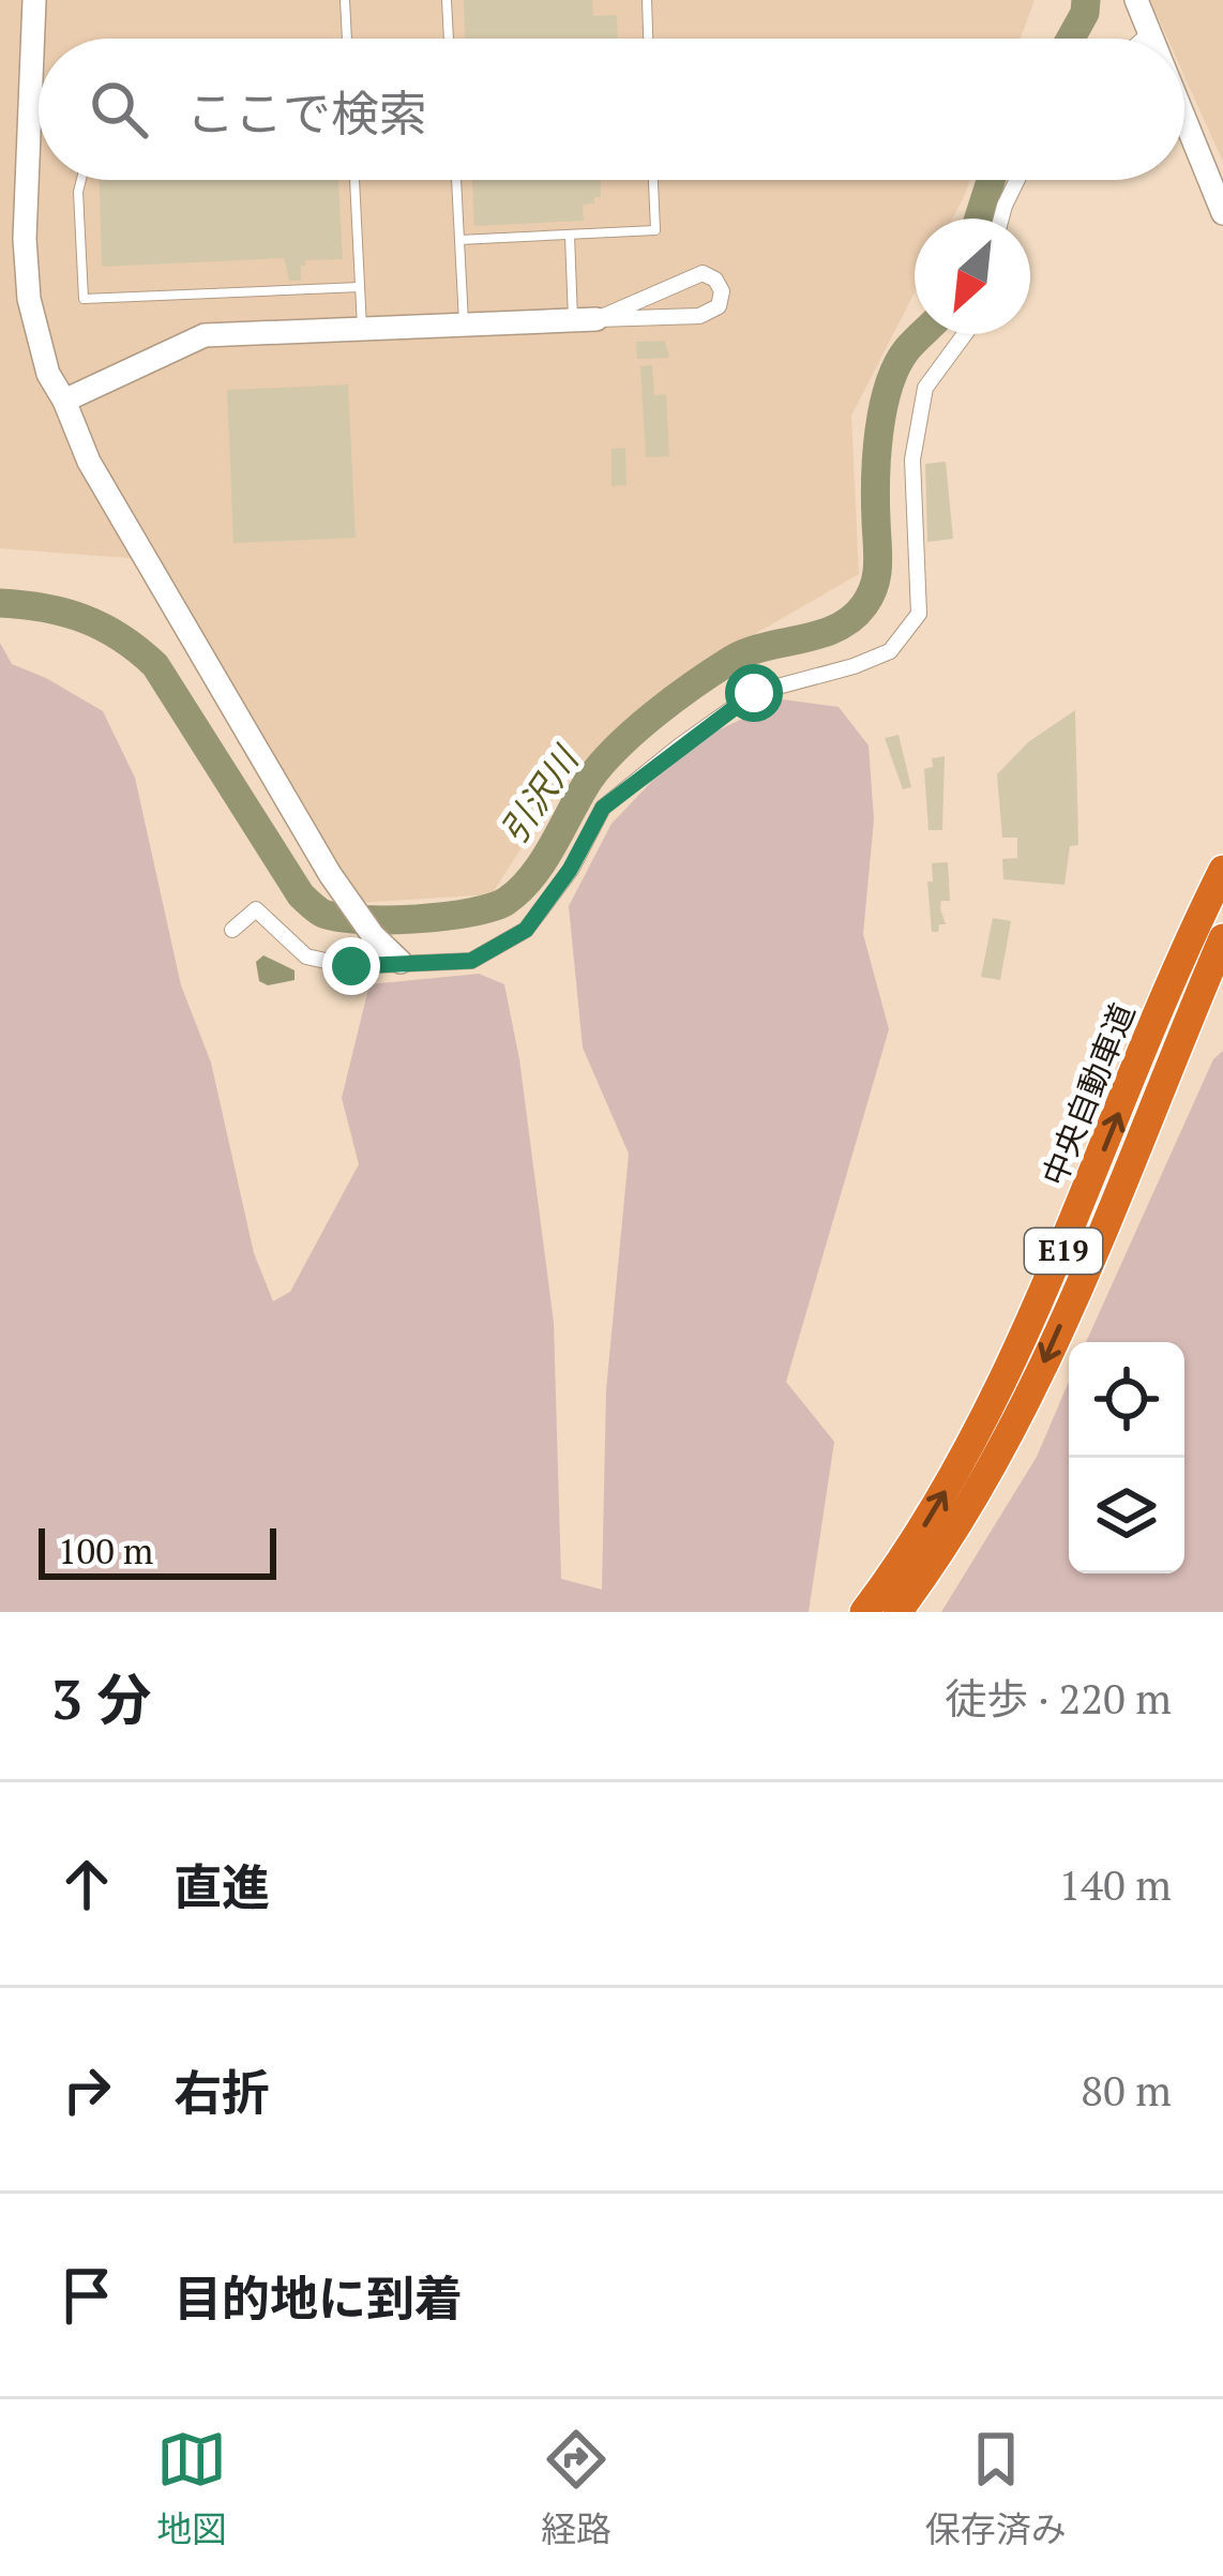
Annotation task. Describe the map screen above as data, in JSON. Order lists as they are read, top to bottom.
{
  "streets": {
    "highway": ["中央自動車道", "E19"]
  },
  "water": ["引沢川"],
  "scale_bar": "100 m",
  "north": "bottom left",
  "page": {
    "search": "ここで検索",
    "scale": "100 m",
    "heading": ["3 分", "徒歩 · 220 m"],
    "list": [
      ["直進", "140 m"],
      ["右折", "80 m"],
      "目的地に到着"
    ],
    "nav": ["地図", "経路", "保存済み"]
  }
}
